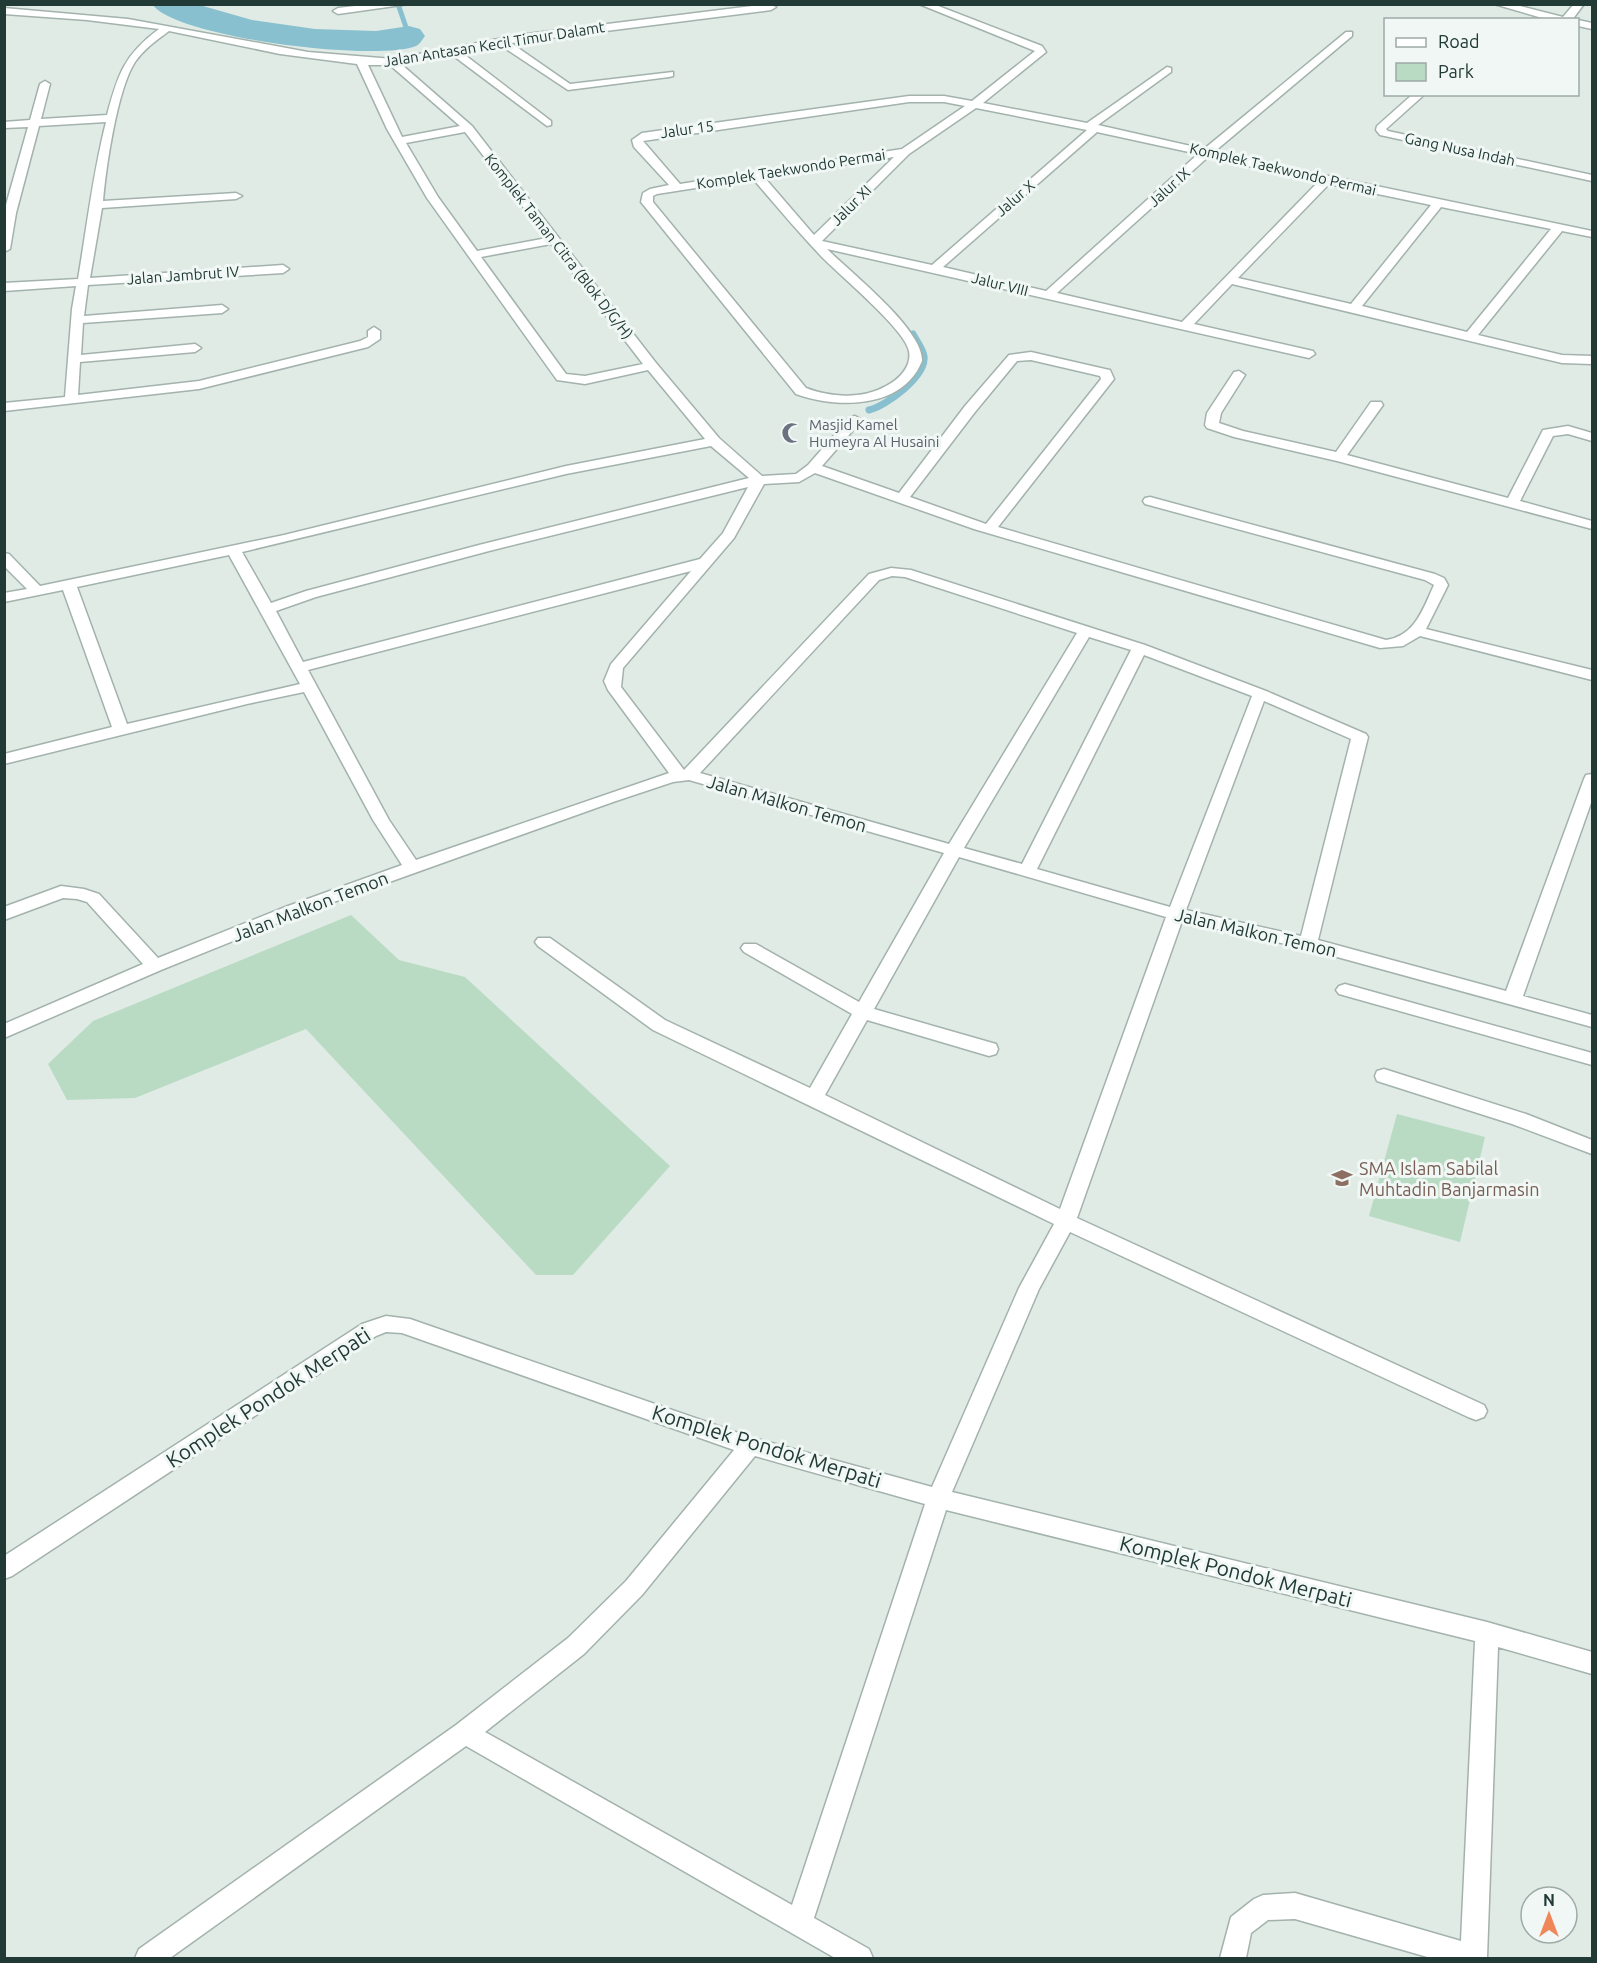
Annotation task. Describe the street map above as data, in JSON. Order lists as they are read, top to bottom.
{
  "streets": {
    "street": [
      "Jalan Antasan Kecil Timur Dalamt",
      "Jalur 15",
      "Gang Nusa Indah",
      "Komplek Taekwondo Permai",
      "Jalur IX",
      "Jalur X",
      "Jalur XI",
      "Komplek Taman Citra (Blok D/G/H)",
      "Jalan Jambrut IV",
      "Jalur VIII",
      "Jalan Malkon Temon",
      "Komplek Pondok Merpati"
    ]
  },
  "crossings": [
    ["Jalan Antasan Kecil Timur Dalamt", "Komplek Taman Citra (Blok D/G/H)"],
    ["Jalur 15", "Komplek Taekwondo Permai"],
    ["Jalur 15", "Jalur XI"],
    ["Komplek Taekwondo Permai", "Jalur IX"],
    ["Komplek Taekwondo Permai", "Jalur X"],
    ["Komplek Taekwondo Permai", "Jalur XI"],
    ["Jalur IX", "Jalur VIII"],
    ["Jalur X", "Jalur VIII"],
    ["Jalur XI", "Jalur VIII"]
  ],
  "places": {
    "mosque": ["Masjid Kamel Humeyra Al Husaini"],
    "school or university": ["SMA Islam Sabilal Muhtadin Banjarmasin"]
  },
  "legend": ["Road", "Park"],
  "north": "top"
}
